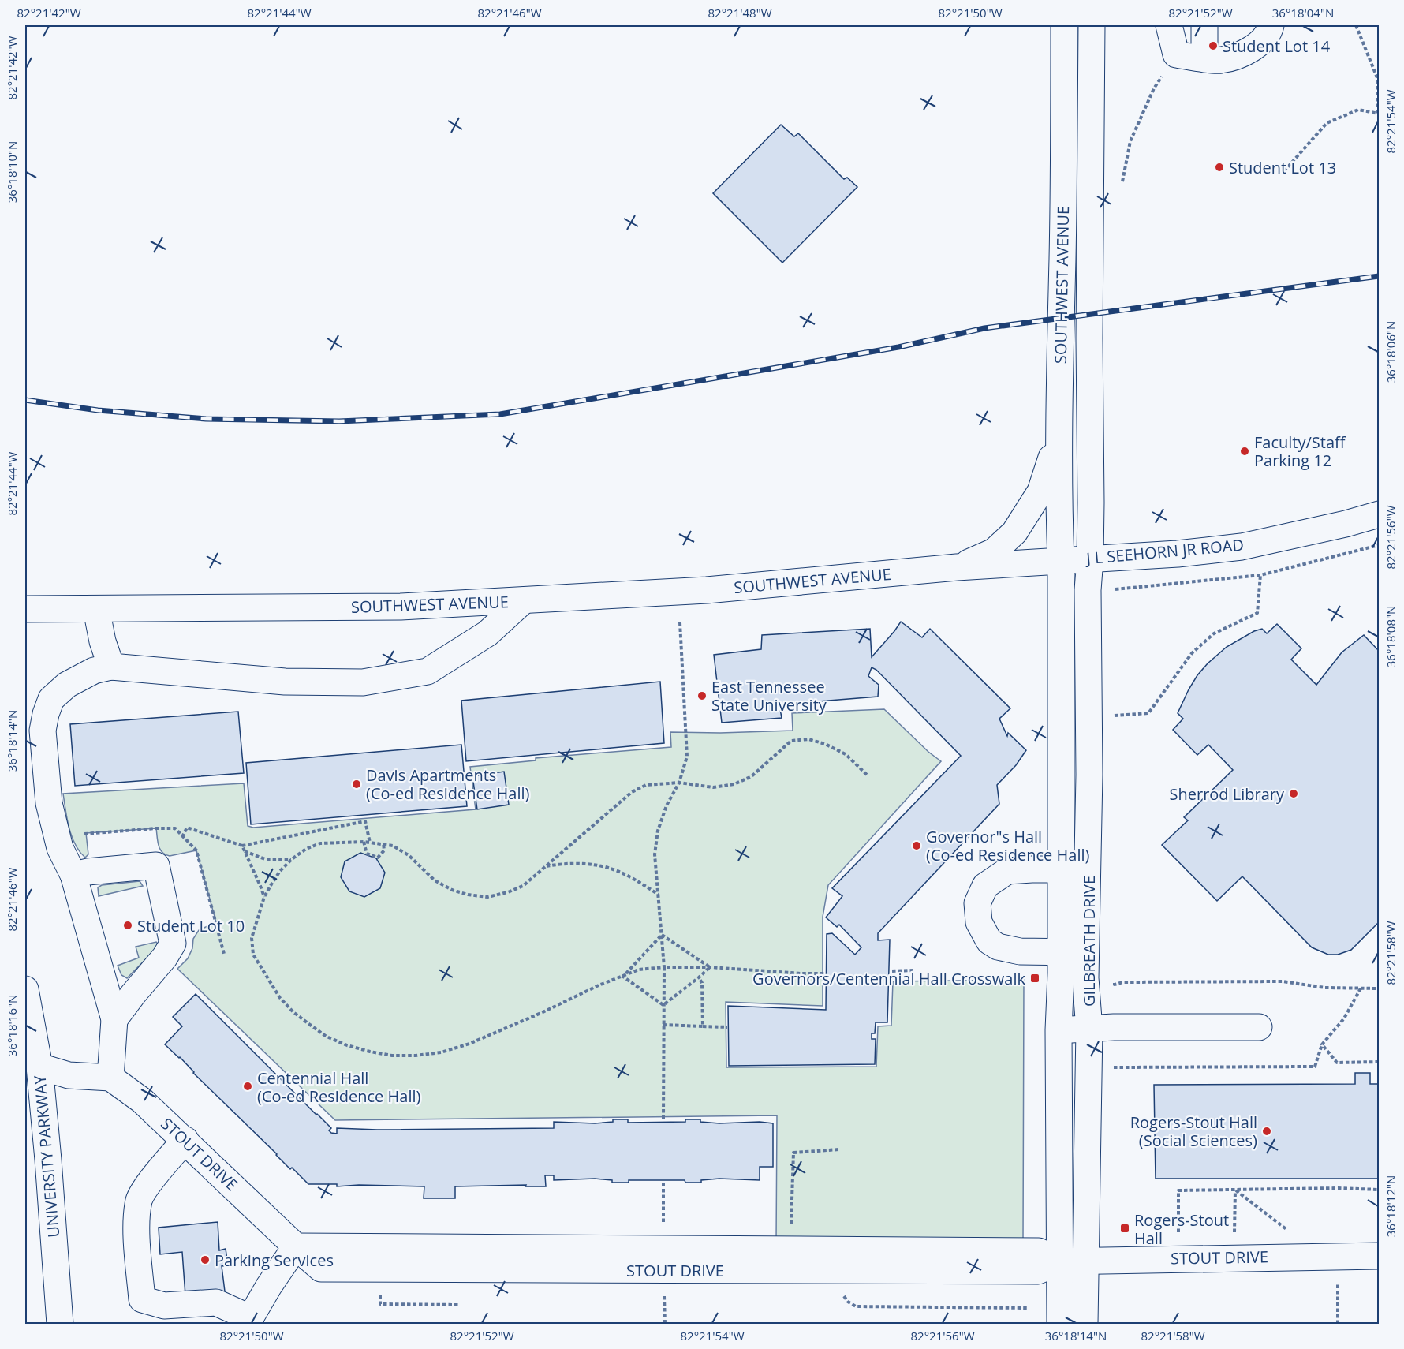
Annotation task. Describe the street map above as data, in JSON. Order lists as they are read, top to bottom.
{
  "streets": {
    "main road": [
      "SOUTHWEST AVENUE",
      "J L SEEHORN JR ROAD",
      "GILBREATH DRIVE",
      "STOUT DRIVE",
      "UNIVERSITY PARKWAY"
    ]
  },
  "crossings": [
    ["SOUTHWEST AVENUE", "J L SEEHORN JR ROAD"],
    ["SOUTHWEST AVENUE", "GILBREATH DRIVE"],
    ["J L SEEHORN JR ROAD", "GILBREATH DRIVE"],
    ["GILBREATH DRIVE", "STOUT DRIVE"]
  ],
  "places": {
    "other": [
      "Student Lot 14",
      "Student Lot 13",
      "Faculty/Staff Parking 12",
      "East Tennessee State University",
      "Davis Apartments (Co-ed Residence Hall)",
      "Sherrod Library",
      "Governor\"s Hall (Co-ed Residence Hall)",
      "Student Lot 10",
      "Centennial Hall (Co-ed Residence Hall)",
      "Rogers-Stout Hall (Social Sciences)",
      "Parking Services"
    ],
    "transit": ["Governors/Centennial Hall Crosswalk", "Rogers-Stout Hall"]
  },
  "coordinates": [
    "82°21'42\"W",
    "82°21'44\"W",
    "82°21'46\"W",
    "82°21'48\"W",
    "82°21'50\"W",
    "82°21'52\"W",
    "36°18'04\"N",
    "82°21'54\"W",
    "36°18'10\"N",
    "36°18'06\"N",
    "82°21'56\"W",
    "36°18'08\"N",
    "36°18'14\"N",
    "82°21'58\"W",
    "36°18'16\"N",
    "36°18'12\"N"
  ]
}
